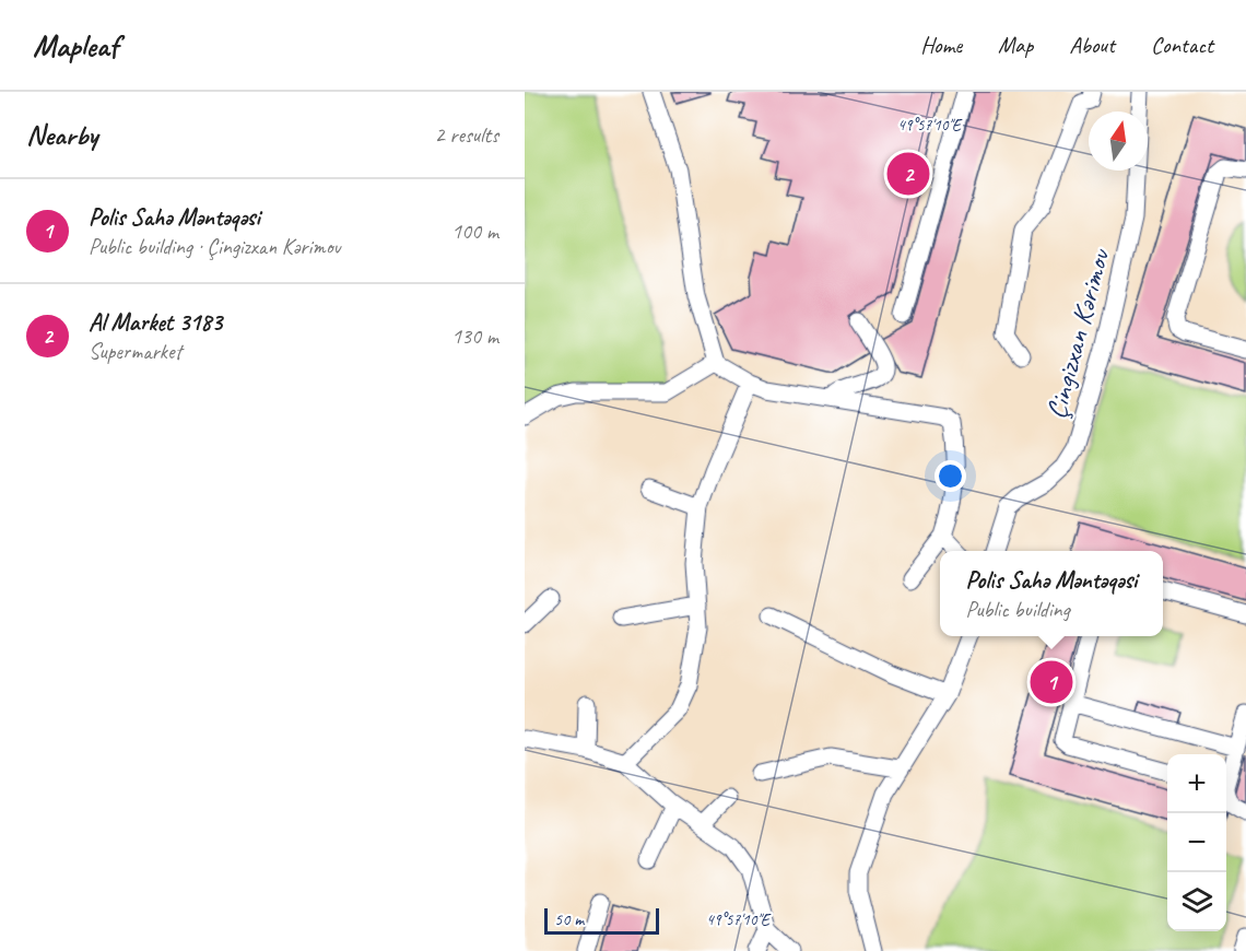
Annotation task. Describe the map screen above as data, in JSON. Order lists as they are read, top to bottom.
{
  "streets": {
    "street": ["Çingizxan Kərimov"]
  },
  "scale_bar": "50 m",
  "north": "top",
  "page": {
    "header": "Mapleaf",
    "nav": [
      "Home",
      "Map",
      "About",
      "Contact"
    ],
    "heading": ["Nearby", "2 results"],
    "pins": ["2", "1"],
    "list": [
      {
        "mark": "1",
        "name": "Polis Sahə Məntəqəsi",
        "note": "Public building · Çingizxan Kərimov",
        "value": "100 m"
      },
      {
        "mark": "2",
        "name": "Al Market 3183",
        "note": "Supermarket",
        "value": "130 m"
      }
    ],
    "popup": ["Polis Sahə Məntəqəsi", "Public building"],
    "map_buttons": ["+", "−"],
    "scale": "50 m"
  },
  "coordinates": ["49°57'10\"E"]
}
